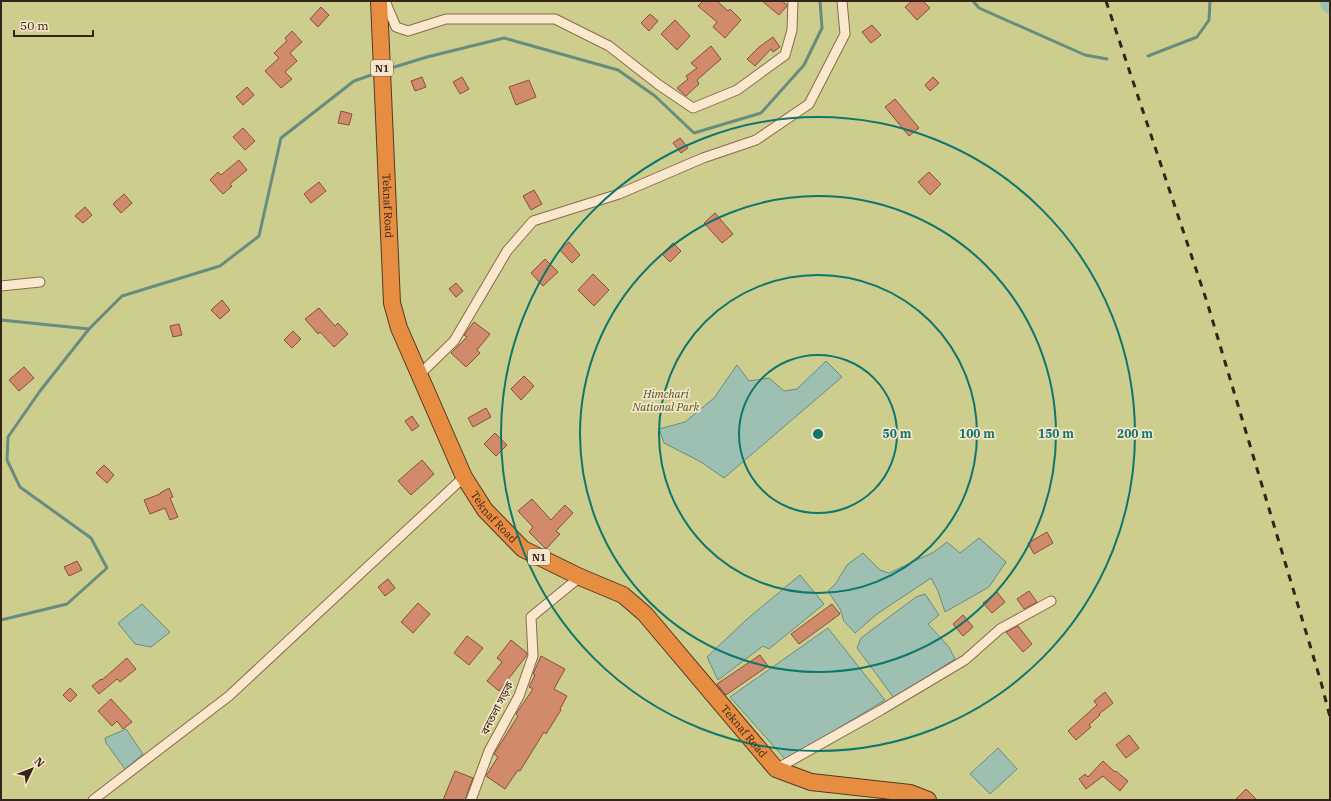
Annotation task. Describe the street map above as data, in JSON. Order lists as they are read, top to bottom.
{
  "streets": {
    "highway": ["N1", "Teknaf Road"],
    "street": ["বনতলা সড়ক"]
  },
  "crossings": [
    ["Teknaf Road", "বনতলা সড়ক"]
  ],
  "parks": ["Himchari National Park"],
  "scale_bar": "50 m",
  "north": "top right",
  "rings": [
    "50 m",
    "100 m",
    "150 m",
    "200 m"
  ]
}
